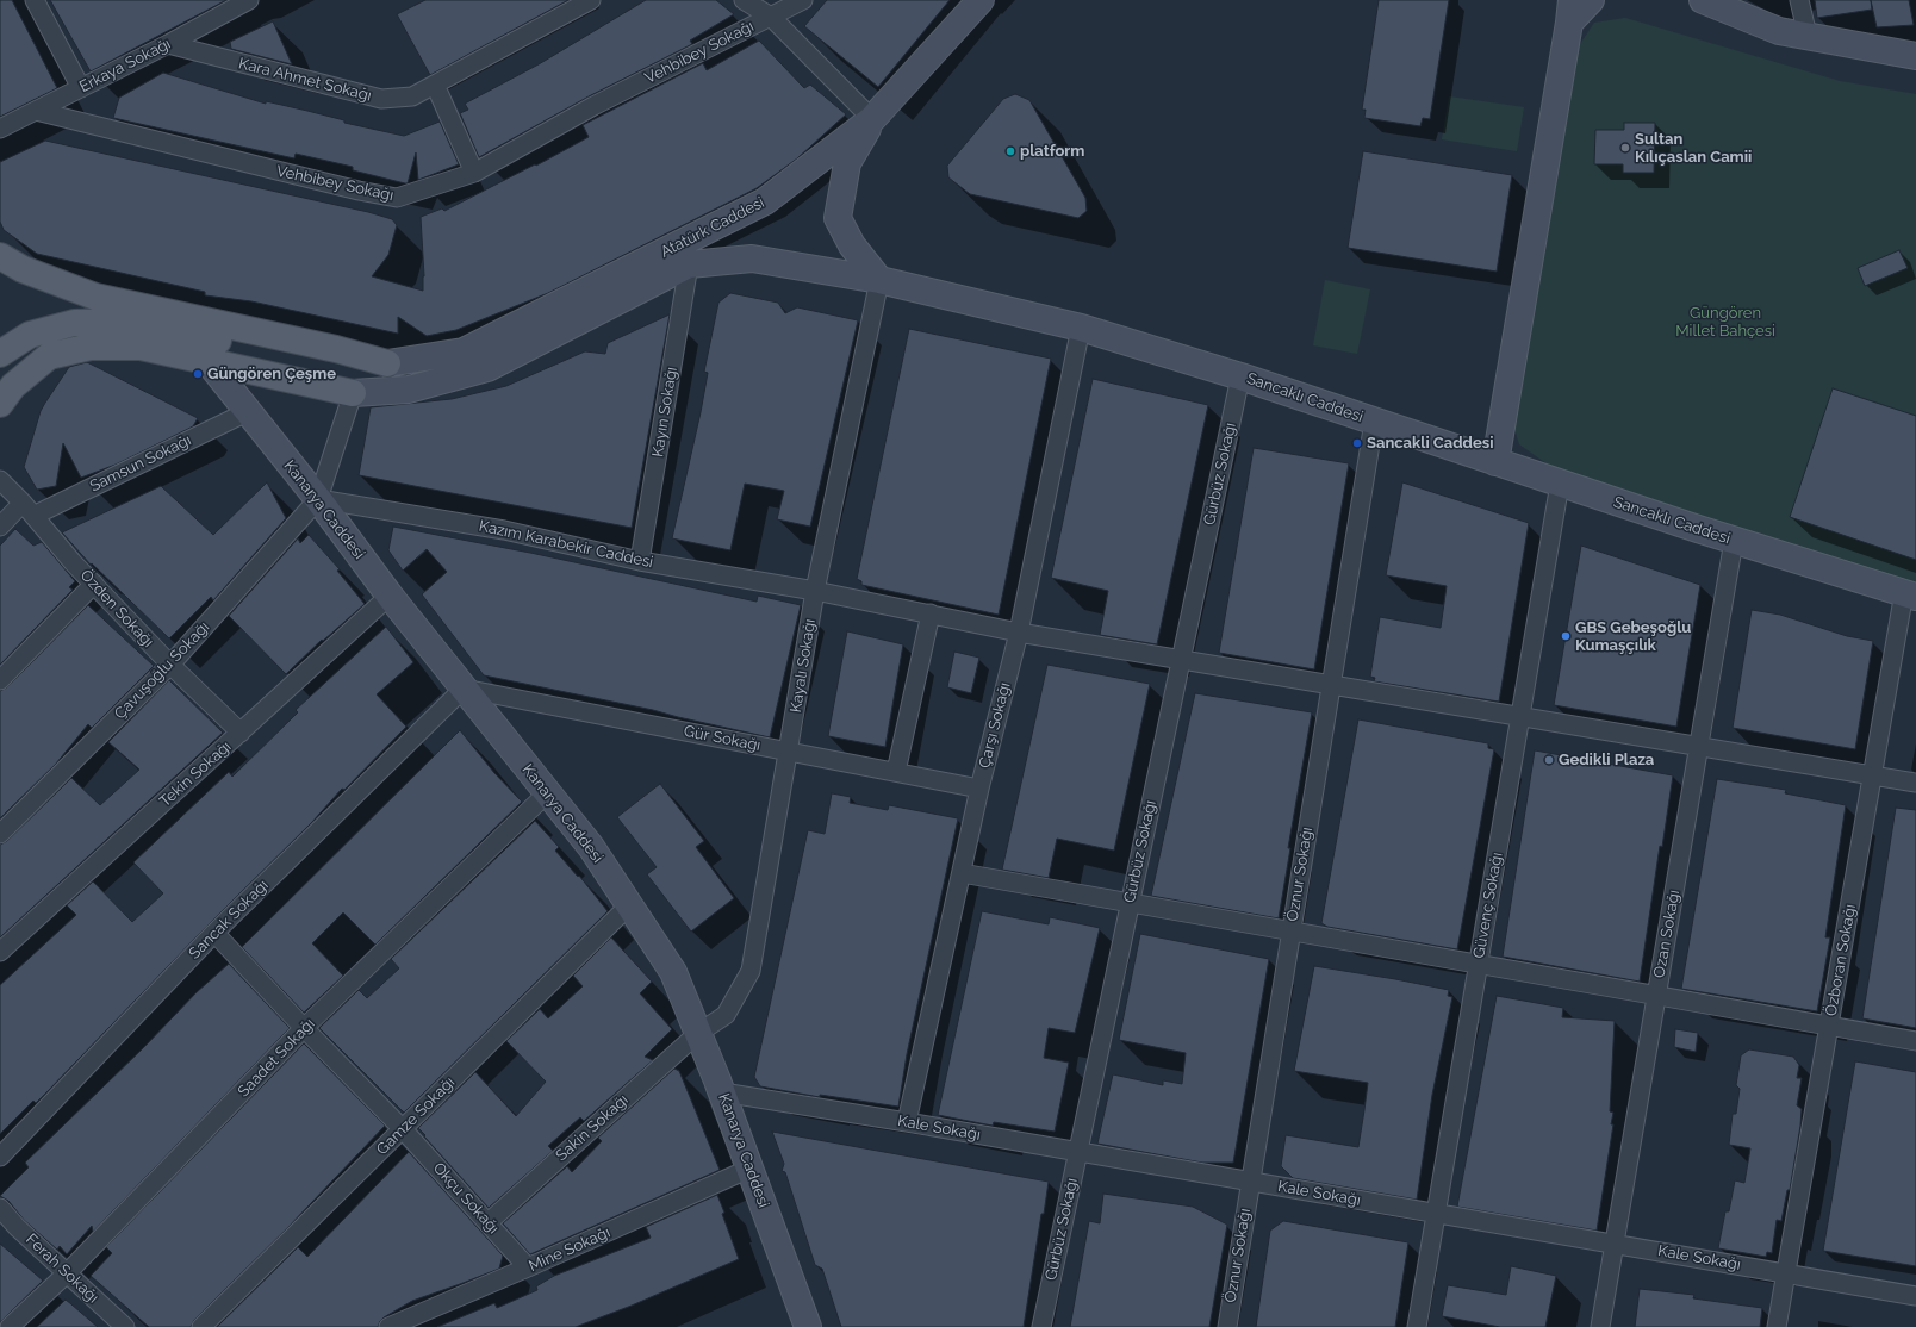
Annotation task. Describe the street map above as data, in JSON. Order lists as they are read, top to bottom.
{
  "streets": {
    "main road": ["Atatürk Caddesi", "Sancaklı Caddesi", "Kanarya Caddesi"],
    "street": [
      "Vehbibey Sokağı",
      "Erkaya Sokağı",
      "Kara Ahmet Sokağı",
      "Kayın Sokağı",
      "Samsun Sokağı",
      "Gürbüz Sokağı",
      "Kazım Karabekir Caddesi",
      "Özden Sokağı",
      "Kayalı Sokağı",
      "Çavuşoğlu Sokağı",
      "Çarşı Sokağı",
      "Gür Sokağı",
      "Tekin Sokağı",
      "Öznur Sokağı",
      "Güvenç Sokağı",
      "Sancak Sokağı",
      "Ozan Sokağı",
      "Özboran Sokağı",
      "Saadet Sokağı",
      "Gamze Sokağı",
      "Sakin Sokağı",
      "Kale Sokağı",
      "Okçu Sokağı",
      "Mine Sokağı",
      "Ferah Sokağı"
    ]
  },
  "crossings": [
    ["Vehbibey Sokağı", "Erkaya Sokağı"],
    ["Erkaya Sokağı", "Kara Ahmet Sokağı"],
    ["Atatürk Caddesi", "Sancaklı Caddesi"],
    ["Atatürk Caddesi", "Kayın Sokağı"],
    ["Sancaklı Caddesi", "Kayın Sokağı"],
    ["Sancaklı Caddesi", "Gürbüz Sokağı"],
    ["Sancaklı Caddesi", "Kayalı Sokağı"],
    ["Sancaklı Caddesi", "Çarşı Sokağı"],
    ["Sancaklı Caddesi", "Öznur Sokağı"],
    ["Sancaklı Caddesi", "Güvenç Sokağı"],
    ["Sancaklı Caddesi", "Ozan Sokağı"],
    ["Sancaklı Caddesi", "Özboran Sokağı"],
    ["Kayın Sokağı", "Kazım Karabekir Caddesi"],
    ["Samsun Sokağı", "Kanarya Caddesi"],
    ["Samsun Sokağı", "Özden Sokağı"],
    ["Gürbüz Sokağı", "Kazım Karabekir Caddesi"],
    ["Gürbüz Sokağı", "Kale Sokağı"],
    ["Kanarya Caddesi", "Kazım Karabekir Caddesi"],
    ["Kanarya Caddesi", "Kayalı Sokağı"],
    ["Kanarya Caddesi", "Çavuşoğlu Sokağı"],
    ["Kanarya Caddesi", "Gür Sokağı"],
    ["Kanarya Caddesi", "Tekin Sokağı"],
    ["Kanarya Caddesi", "Sancak Sokağı"],
    ["Kanarya Caddesi", "Saadet Sokağı"],
    ["Kanarya Caddesi", "Gamze Sokağı"],
    ["Kanarya Caddesi", "Sakin Sokağı"],
    ["Kanarya Caddesi", "Kale Sokağı"],
    ["Kanarya Caddesi", "Mine Sokağı"],
    ["Kazım Karabekir Caddesi", "Kayalı Sokağı"],
    ["Kazım Karabekir Caddesi", "Çavuşoğlu Sokağı"],
    ["Kazım Karabekir Caddesi", "Çarşı Sokağı"],
    ["Kazım Karabekir Caddesi", "Öznur Sokağı"],
    ["Kazım Karabekir Caddesi", "Güvenç Sokağı"],
    ["Kazım Karabekir Caddesi", "Ozan Sokağı"],
    ["Kazım Karabekir Caddesi", "Özboran Sokağı"],
    ["Özden Sokağı", "Çavuşoğlu Sokağı"],
    ["Özden Sokağı", "Tekin Sokağı"],
    ["Kayalı Sokağı", "Gür Sokağı"],
    ["Kayalı Sokağı", "Sakin Sokağı"],
    ["Çarşı Sokağı", "Gür Sokağı"],
    ["Çarşı Sokağı", "Kale Sokağı"],
    ["Gür Sokağı", "Sancak Sokağı"],
    ["Öznur Sokağı", "Kale Sokağı"],
    ["Güvenç Sokağı", "Kale Sokağı"],
    ["Sancak Sokağı", "Okçu Sokağı"],
    ["Ozan Sokağı", "Kale Sokağı"],
    ["Özboran Sokağı", "Kale Sokağı"],
    ["Saadet Sokağı", "Okçu Sokağı"],
    ["Saadet Sokağı", "Ferah Sokağı"],
    ["Gamze Sokağı", "Okçu Sokağı"],
    ["Sakin Sokağı", "Okçu Sokağı"],
    ["Okçu Sokağı", "Mine Sokağı"]
  ],
  "parks": ["Güngören Millet Bahçesi"],
  "places": [
    "Sultan Kılıçaslan Camii",
    "platform",
    "Güngören Çeşme",
    "Sancakli Caddesi",
    "GBS Gebeşoğlu Kumaşçılık",
    "Gedikli Plaza"
  ]
}
